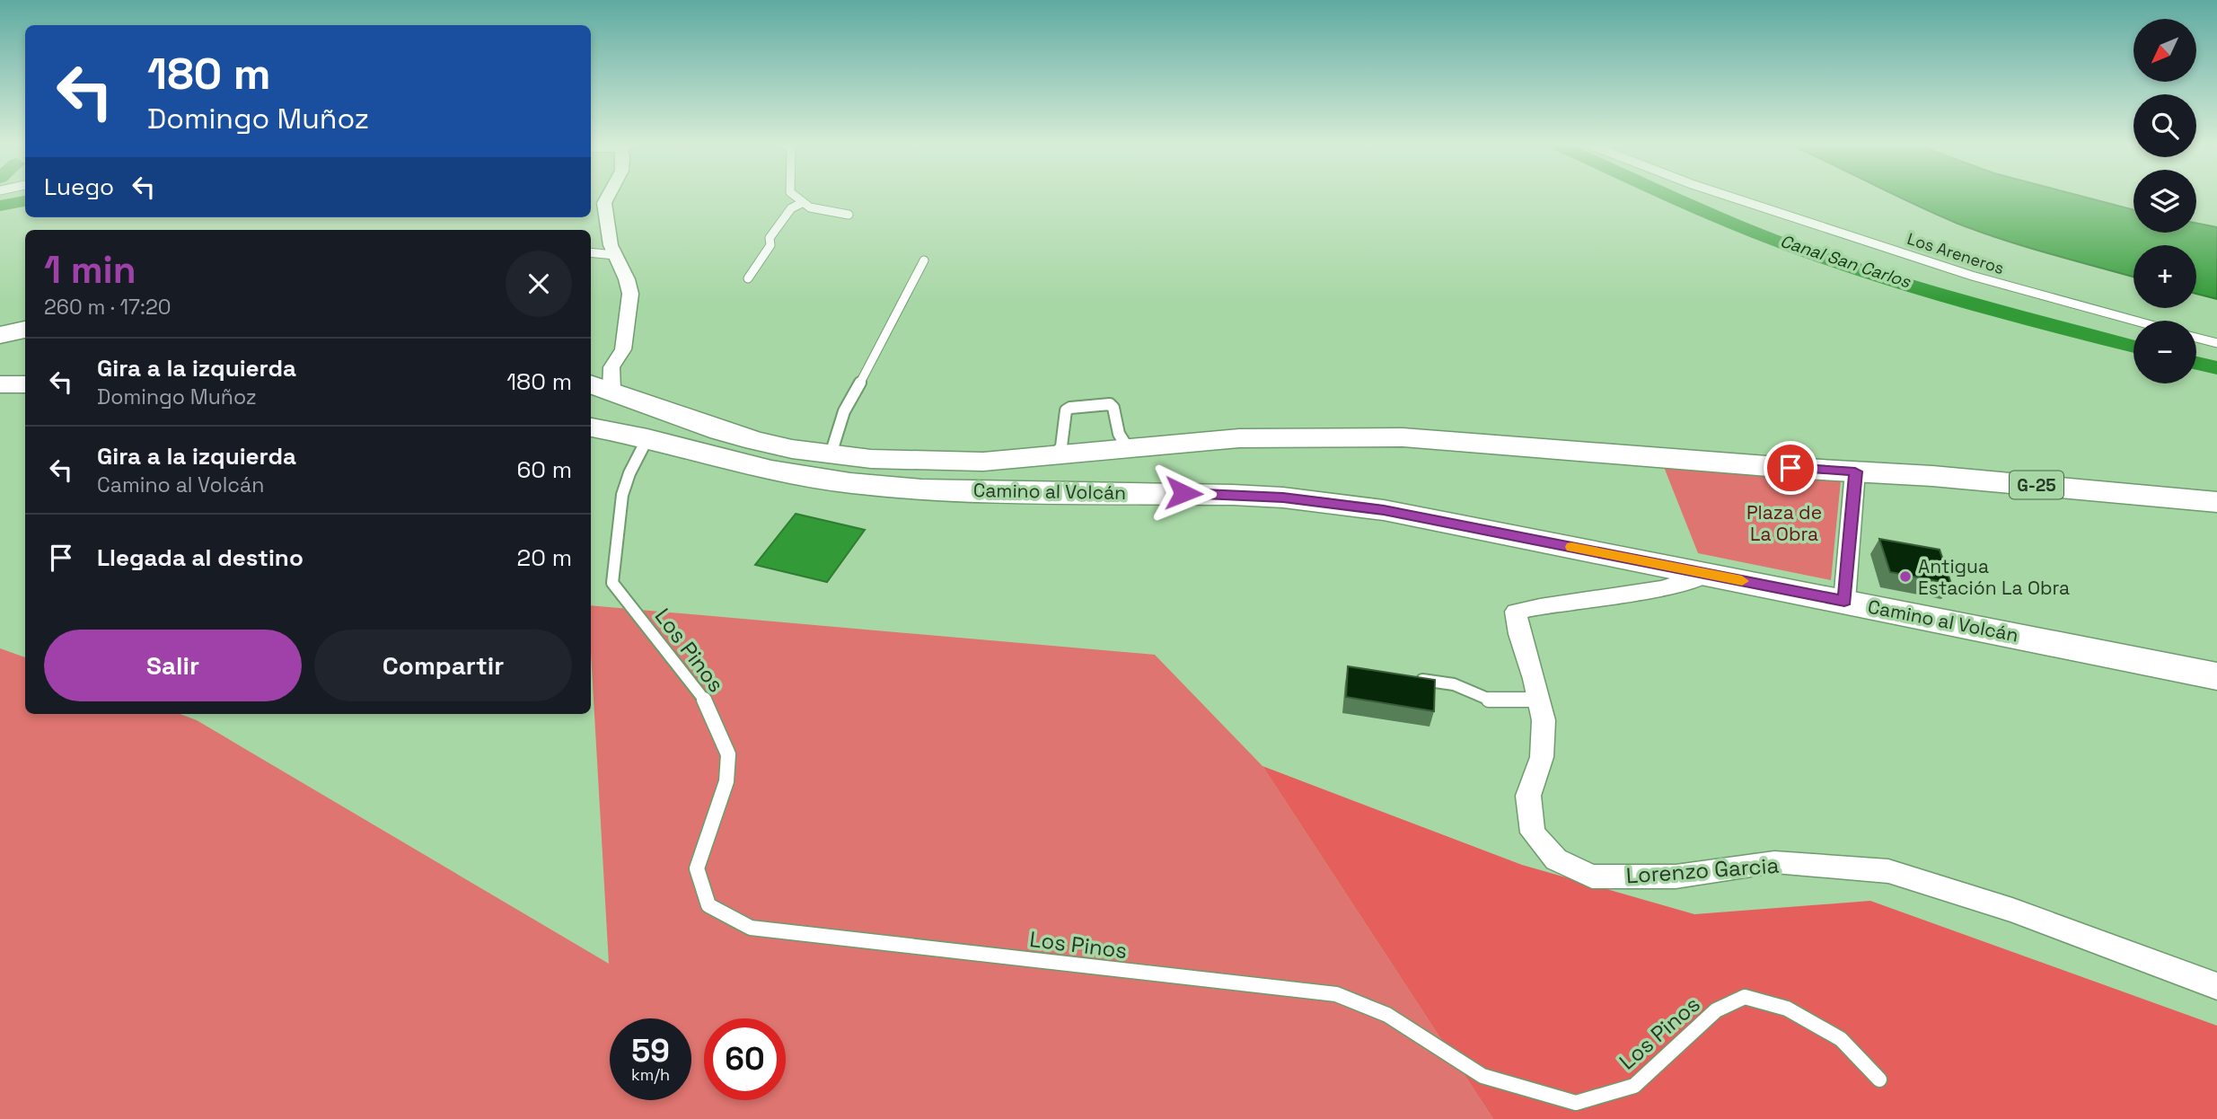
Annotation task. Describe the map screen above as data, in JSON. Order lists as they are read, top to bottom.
{
  "streets": {
    "main road": ["G-25", "Camino al Volcán"],
    "street": ["Lorenzo Garcia"],
    "lane": ["Los Areneros", "Los Pinos"]
  },
  "crossings": [
    ["Camino al Volcán", "Los Pinos"],
    ["Camino al Volcán", "Lorenzo Garcia"]
  ],
  "water": ["Canal San Carlos"],
  "parks": ["Plaza de La Obra"],
  "places": ["Antigua Estación La Obra"],
  "north": "bottom left",
  "page": {
    "map_buttons": ["+", "−"],
    "turn": ["180 m", "Domingo Muñoz"],
    "then": "Luego",
    "heading": ["1 min", "260 m · 17:20"],
    "list": [
      {
        "name": "Gira a la izquierda",
        "note": "Domingo Muñoz",
        "value": "180 m"
      },
      {
        "name": "Gira a la izquierda",
        "note": "Camino al Volcán",
        "value": "60 m"
      },
      {
        "name": "Llegada al destino",
        "value": "20 m"
      }
    ],
    "buttons": ["Salir", "Compartir"],
    "speed": "59 km/h",
    "limit": "60"
  }
}
